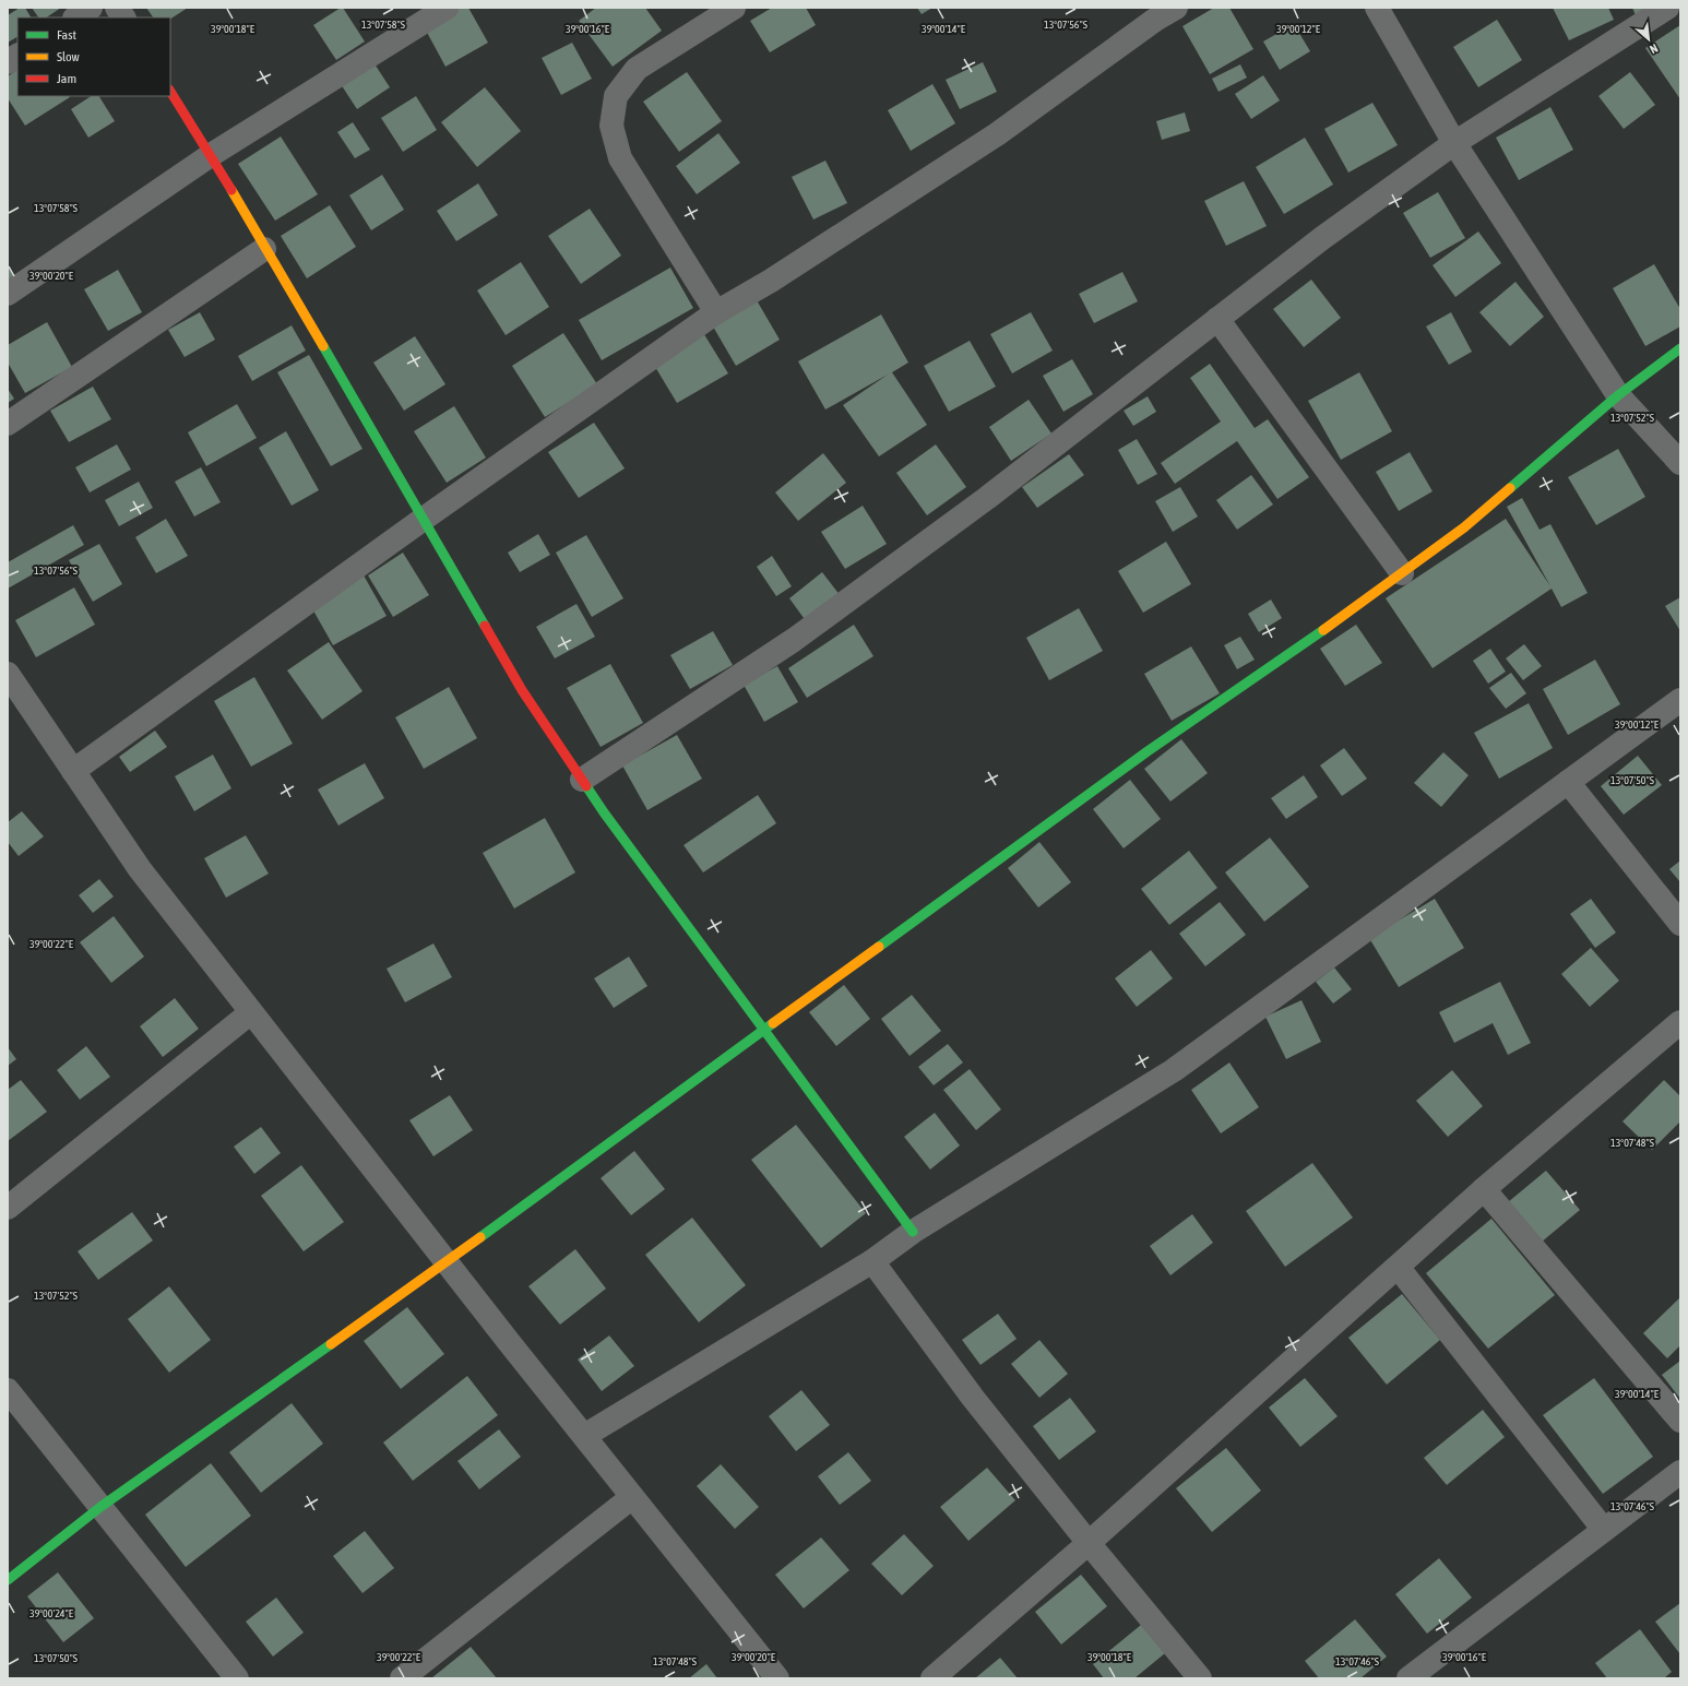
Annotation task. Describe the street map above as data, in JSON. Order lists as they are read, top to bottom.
{
  "legend": ["Fast", "Slow", "Jam"],
  "north": "bottom right",
  "coordinates": [
    "13°07'58\"S",
    "13°07'56\"S",
    "39°00'18\"E",
    "39°00'16\"E",
    "39°00'14\"E",
    "39°00'12\"E",
    "39°00'20\"E",
    "13°07'52\"S",
    "13°07'50\"S",
    "39°00'22\"E",
    "13°07'48\"S",
    "13°07'46\"S",
    "39°00'24\"E"
  ]
}
